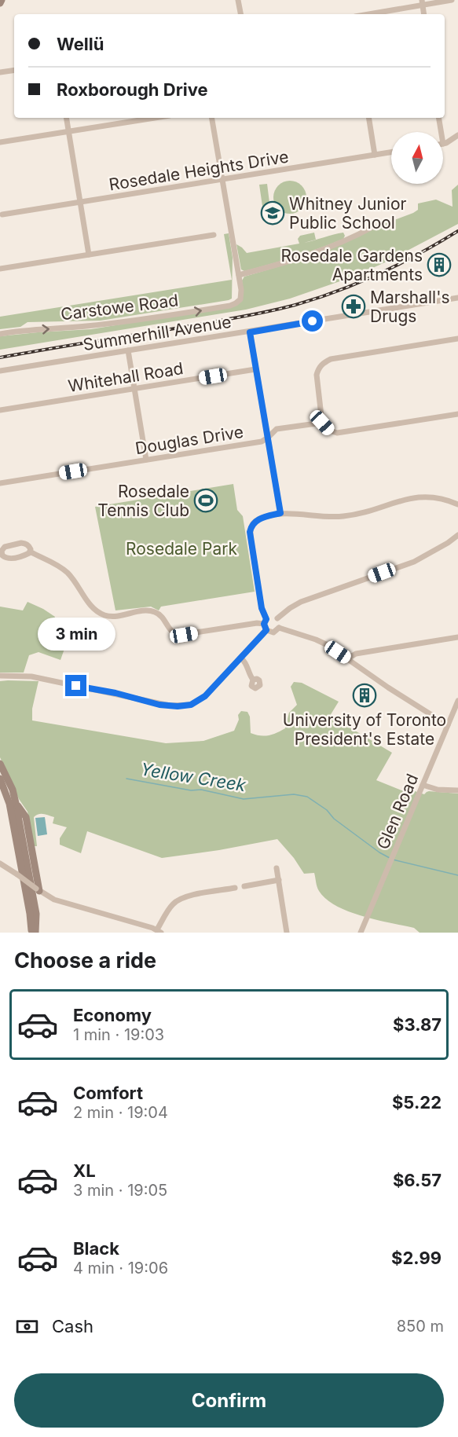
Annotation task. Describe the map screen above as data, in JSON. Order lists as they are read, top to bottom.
{
  "streets": {
    "street": [
      "Rosedale Heights Drive",
      "Carstowe Road",
      "Summerhill Avenue",
      "Whitehall Road",
      "Douglas Drive",
      "Glen Road"
    ]
  },
  "one_way": ["Carstowe Road"],
  "water": ["Yellow Creek"],
  "parks": ["Rosedale Park"],
  "places": {
    "school or university": ["Whitney Junior Public School"],
    "building": ["Rosedale Gardens Apartments", "University of Toronto President's Estate"],
    "pharmacy": ["Marshall's Drugs"],
    "sports": ["Rosedale Tennis Club"]
  },
  "north": "top",
  "page": {
    "banner": ["Wellü", "Roxborough Drive"],
    "bubble": "3 min",
    "heading": "Choose a ride",
    "list": [
      {
        "name": "Economy",
        "note": "1 min · 19:03",
        "value": "$3.87"
      },
      {
        "name": "Comfort",
        "note": "2 min · 19:04",
        "value": "$5.22"
      },
      {
        "name": "XL",
        "note": "3 min · 19:05",
        "value": "$6.57"
      },
      {
        "name": "Black",
        "note": "4 min · 19:06",
        "value": "$2.99"
      }
    ],
    "pay": ["Cash", "850 m"],
    "buttons": "Confirm"
  }
}
